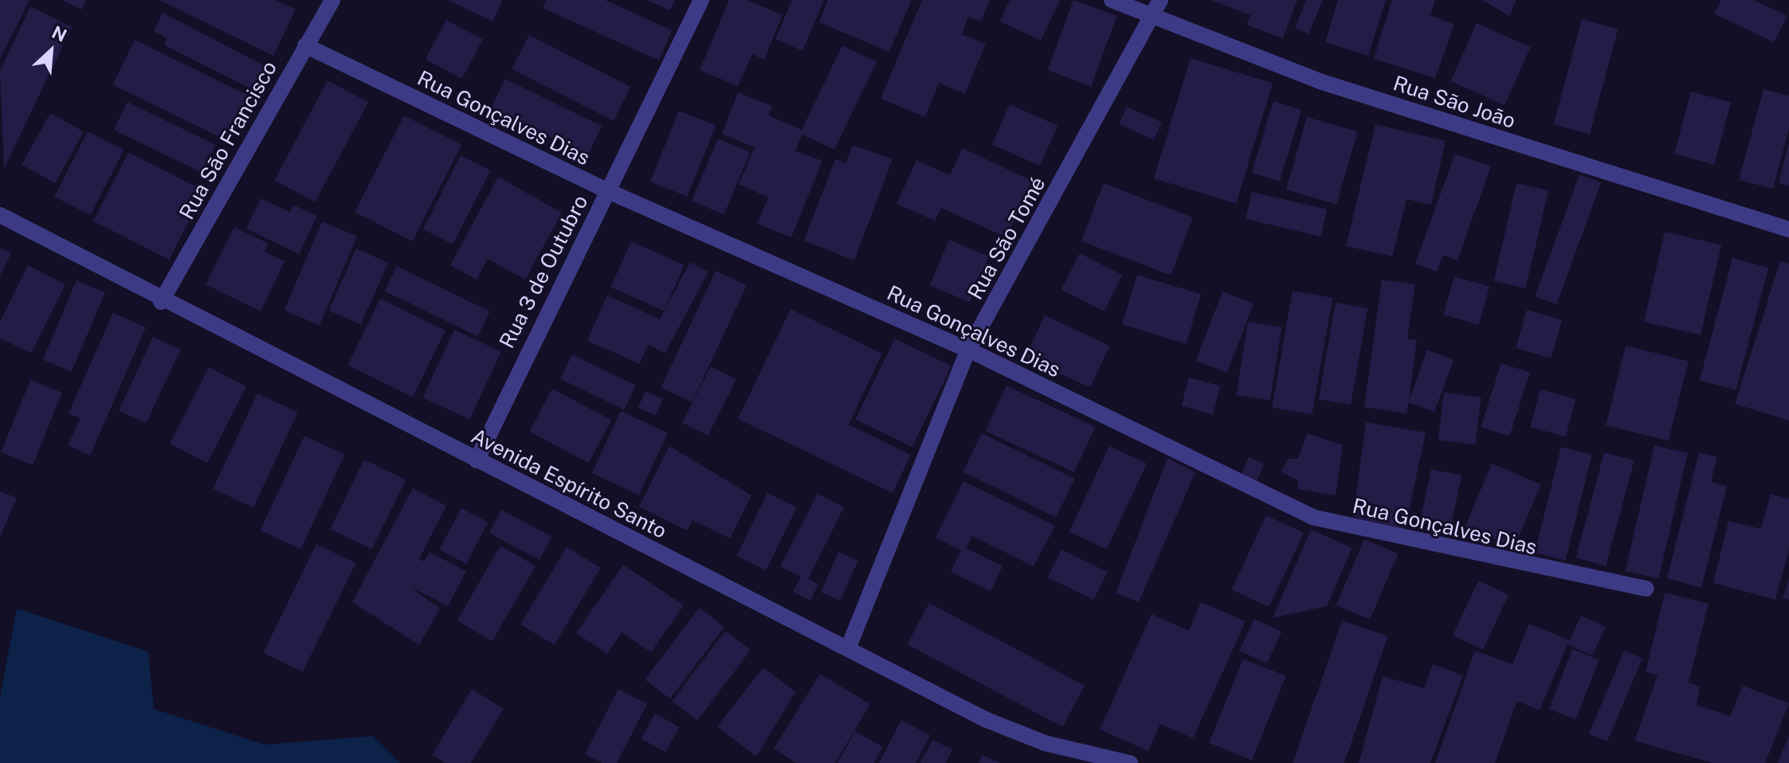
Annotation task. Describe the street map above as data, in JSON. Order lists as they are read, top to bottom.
{
  "streets": {
    "street": [
      "Rua São João",
      "Rua Gonçalves Dias",
      "Rua São Francisco",
      "Rua São Tomé",
      "Rua 3 de Outubro",
      "Avenida Espírito Santo"
    ]
  },
  "crossings": [
    ["Rua São João", "Rua São Tomé"],
    ["Rua Gonçalves Dias", "Rua São Francisco"],
    ["Rua Gonçalves Dias", "Rua São Tomé"],
    ["Rua Gonçalves Dias", "Rua 3 de Outubro"],
    ["Rua São Francisco", "Avenida Espírito Santo"],
    ["Rua São Tomé", "Avenida Espírito Santo"],
    ["Rua 3 de Outubro", "Avenida Espírito Santo"]
  ],
  "north": "top right"
}
